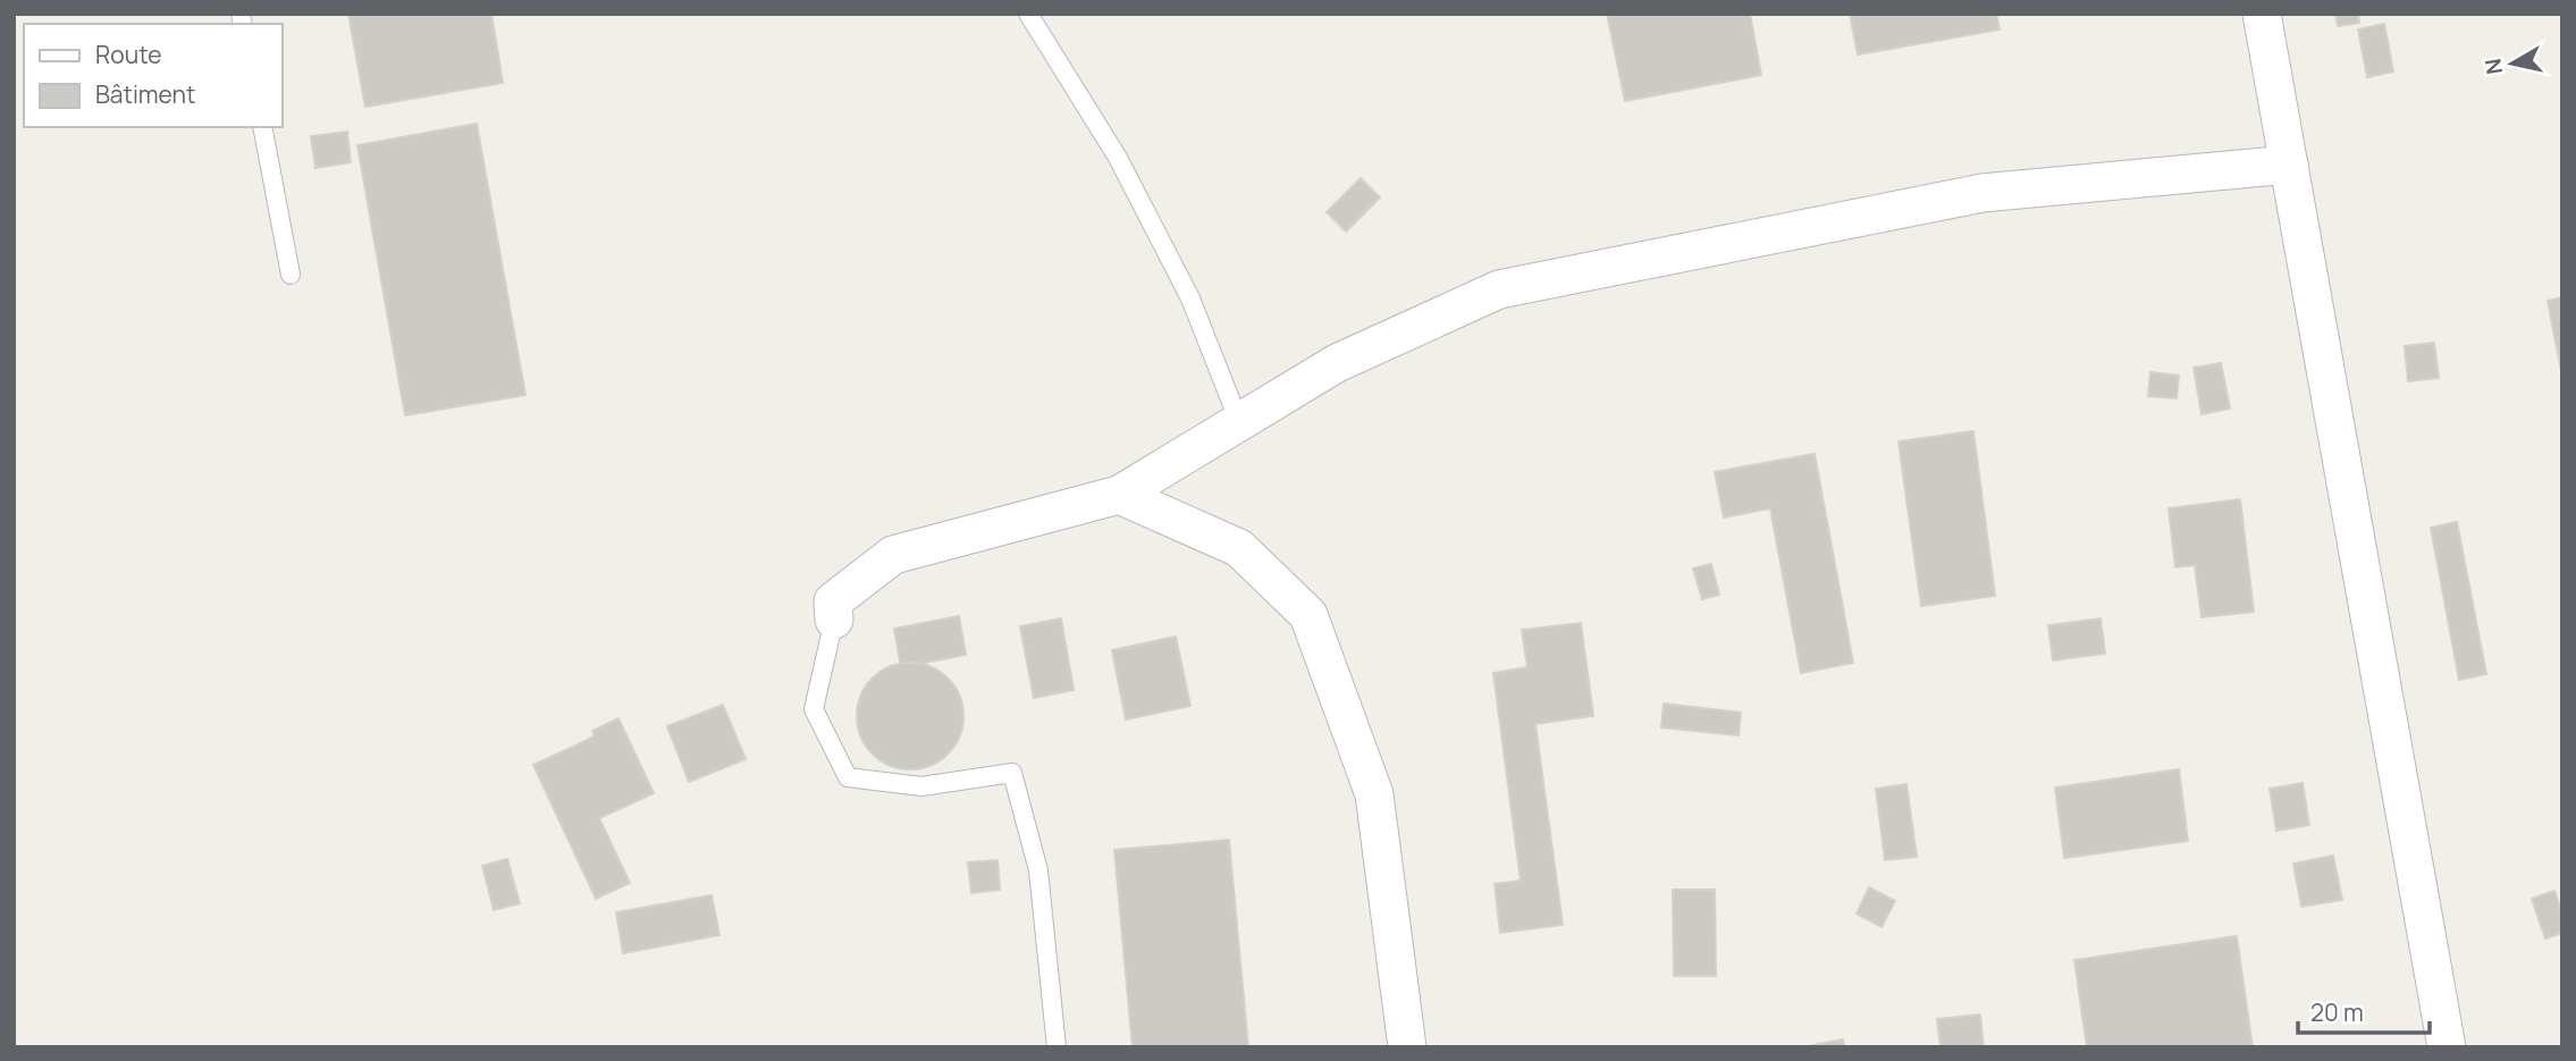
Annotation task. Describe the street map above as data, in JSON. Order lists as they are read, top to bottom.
{
  "legend": ["Route", "Bâtiment"],
  "scale_bar": "20 m",
  "north": "left"
}
